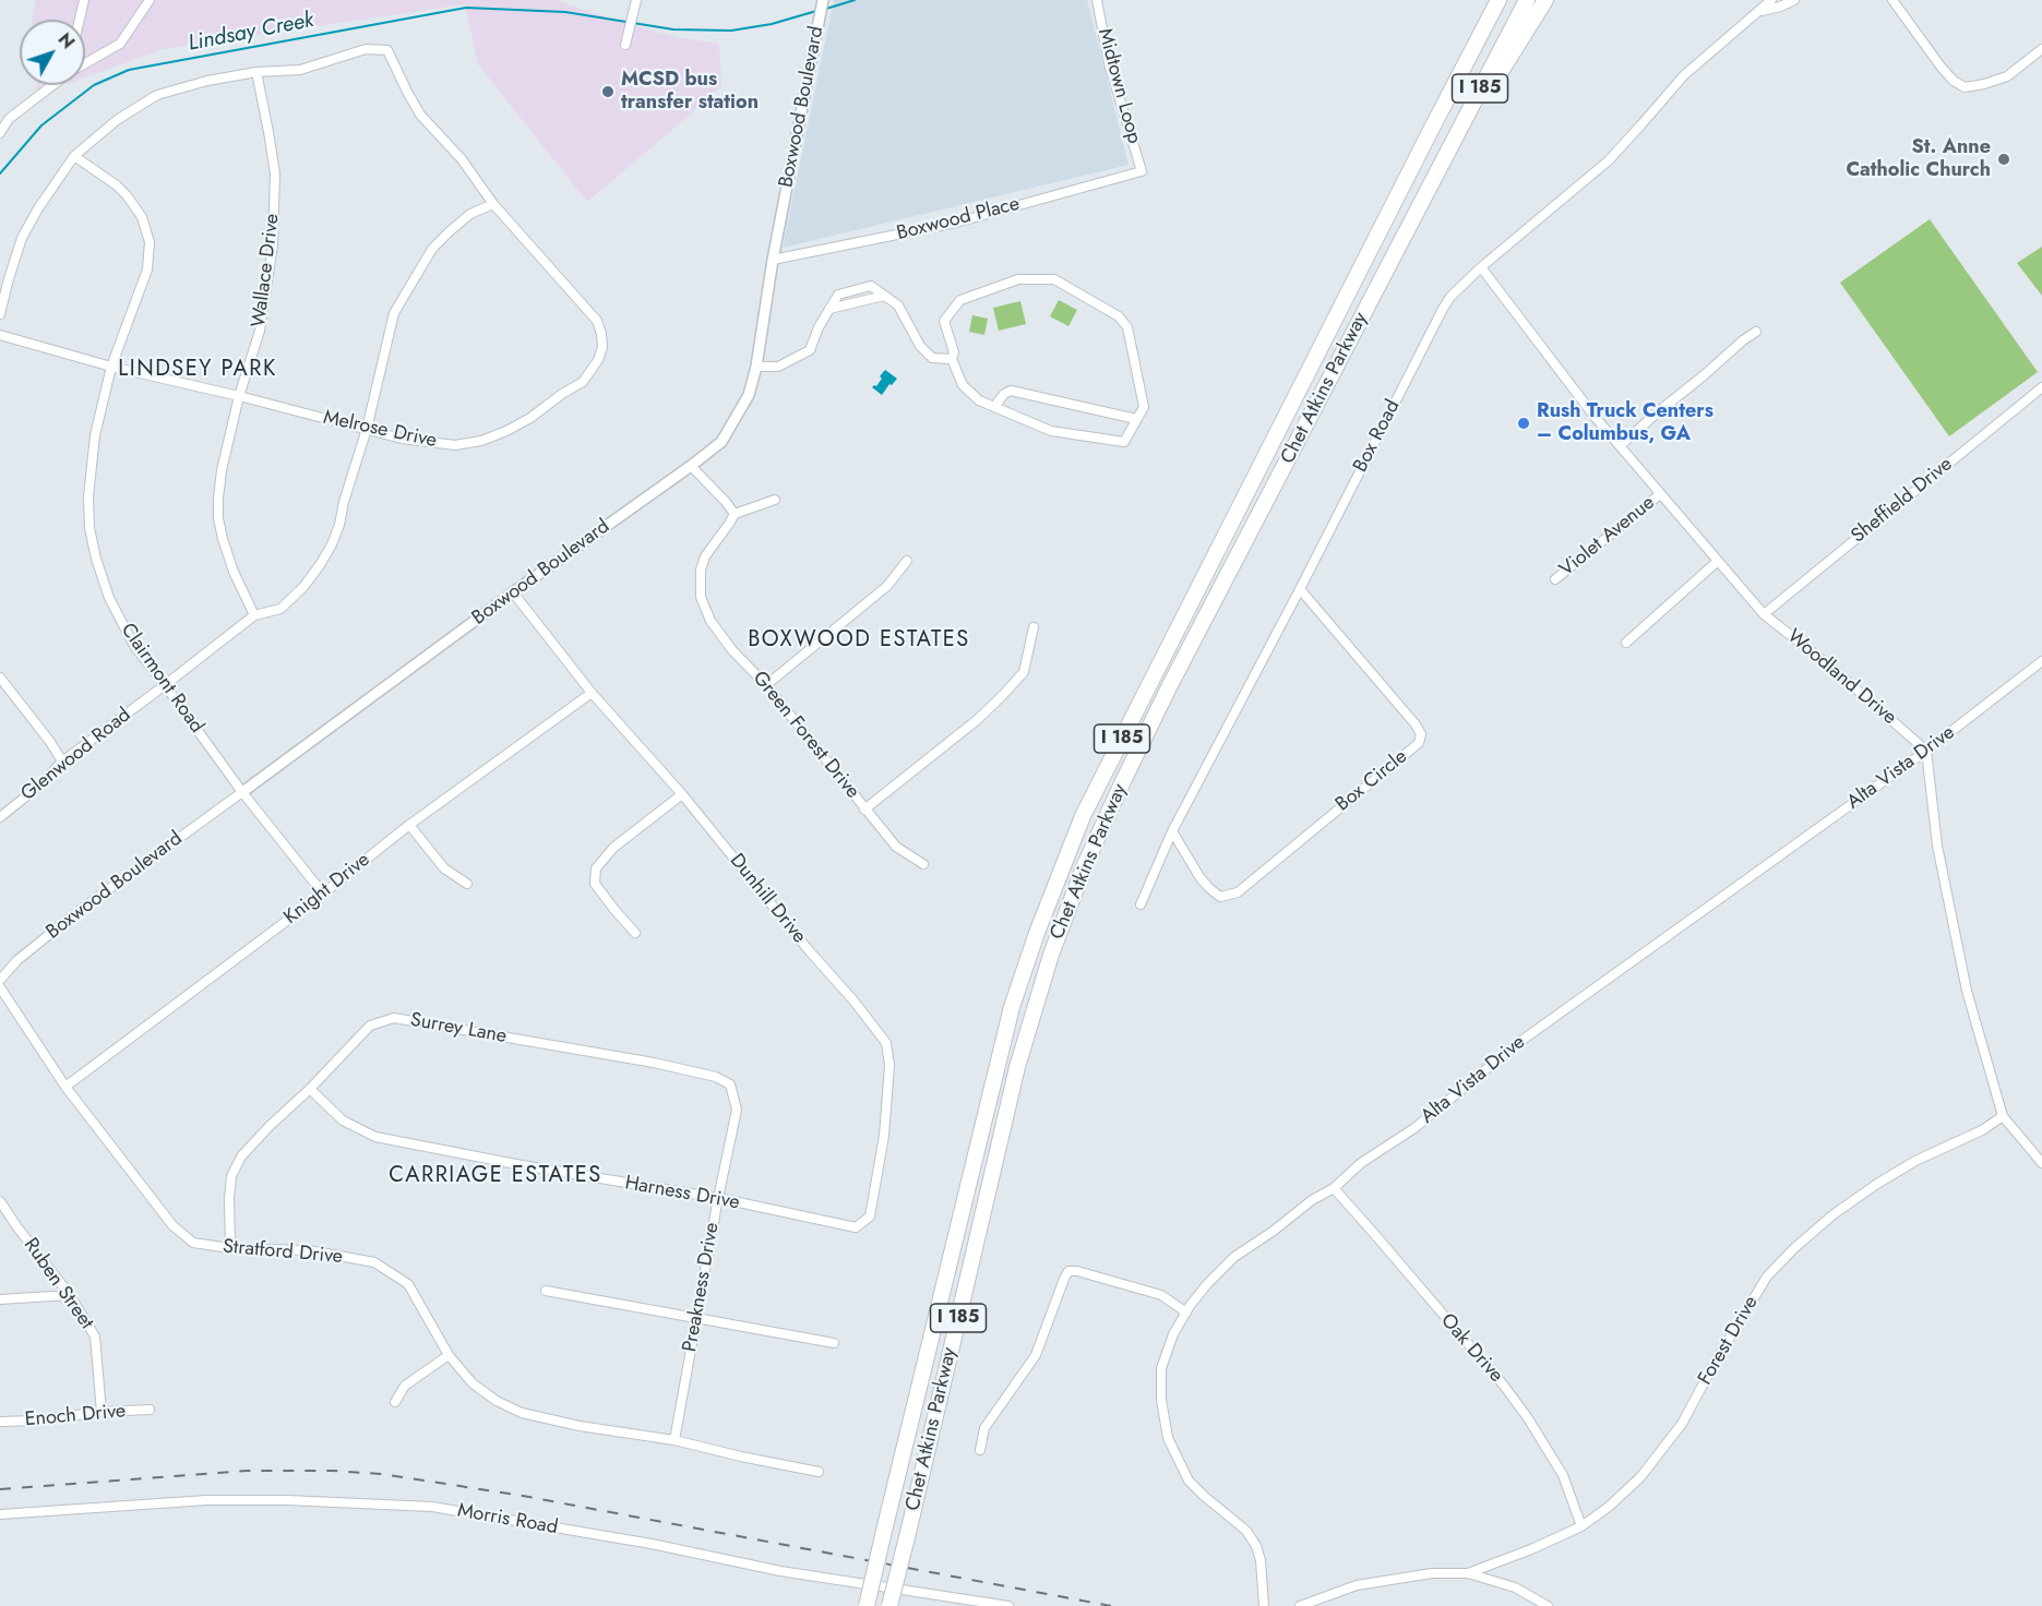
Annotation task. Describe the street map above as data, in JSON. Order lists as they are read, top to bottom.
{
  "streets": {
    "highway": ["I 185", "Chet Atkins Parkway"],
    "street": [
      "Midtown Loop",
      "Boxwood Boulevard",
      "Boxwood Place",
      "Wallace Drive",
      "Melrose Drive",
      "Box Road",
      "Sheffield Drive",
      "Violet Avenue",
      "Woodland Drive",
      "Clairmont Road",
      "Green Forest Drive",
      "Glenwood Road",
      "Alta Vista Drive",
      "Box Circle",
      "Knight Drive",
      "Dunhill Drive",
      "Surrey Lane",
      "Harness Drive",
      "Stratford Drive",
      "Ruben Street",
      "Preakness Drive",
      "Forest Drive",
      "Oak Drive",
      "Enoch Drive",
      "Morris Road"
    ]
  },
  "crossings": [
    ["Midtown Loop", "Boxwood Place"],
    ["Boxwood Boulevard", "Boxwood Place"],
    ["Boxwood Boulevard", "Clairmont Road"],
    ["Boxwood Boulevard", "Dunhill Drive"],
    ["Wallace Drive", "Melrose Drive"],
    ["Wallace Drive", "Glenwood Road"],
    ["Melrose Drive", "Clairmont Road"],
    ["Melrose Drive", "Glenwood Road"],
    ["Box Road", "Woodland Drive"],
    ["Box Road", "Box Circle"],
    ["Sheffield Drive", "Woodland Drive"],
    ["Violet Avenue", "Woodland Drive"],
    ["Woodland Drive", "Alta Vista Drive"],
    ["Clairmont Road", "Glenwood Road"],
    ["Clairmont Road", "Knight Drive"],
    ["Alta Vista Drive", "Oak Drive"],
    ["Knight Drive", "Dunhill Drive"],
    ["Knight Drive", "Stratford Drive"],
    ["Dunhill Drive", "Harness Drive"],
    ["Surrey Lane", "Harness Drive"],
    ["Surrey Lane", "Stratford Drive"],
    ["Surrey Lane", "Preakness Drive"],
    ["Harness Drive", "Preakness Drive"],
    ["Stratford Drive", "Preakness Drive"],
    ["Ruben Street", "Enoch Drive"],
    ["Forest Drive", "Oak Drive"]
  ],
  "districts": ["LINDSEY PARK", "BOXWOOD ESTATES", "CARRIAGE ESTATES"],
  "water": ["Lindsay Creek"],
  "places": ["MCSD bus transfer station", "St. Anne Catholic Church", "Rush Truck Centers – Columbus, GA"],
  "north": "top right"
}
